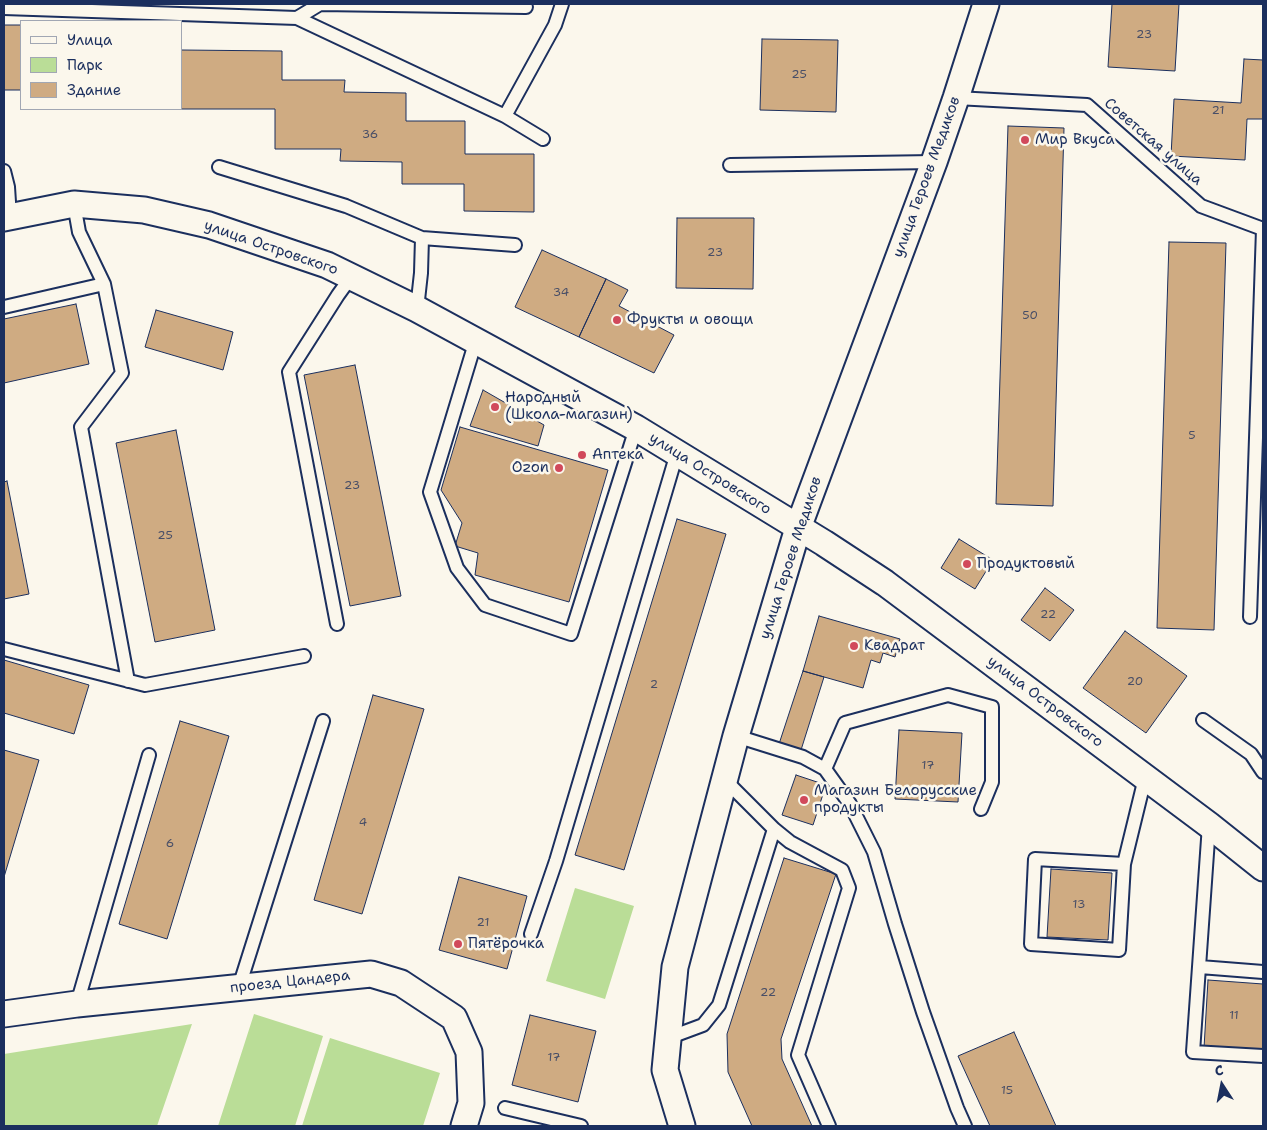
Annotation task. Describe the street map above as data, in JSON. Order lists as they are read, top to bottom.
{
  "streets": {
    "street": ["улица Героев Медиков", "улица Островского", "проезд Цандера"],
    "lane": ["Советская улица"]
  },
  "crossings": [
    ["Советская улица", "улица Героев Медиков"],
    ["улица Героев Медиков", "улица Островского"]
  ],
  "places": [
    "Мир Вкуса",
    "Фрукты и овощи",
    "Народный (Школа-магазин)",
    "Аптека",
    "Ozon",
    "Продуктовый",
    "Квадрат",
    "Магазин Белорусские продукты",
    "Пятёрочка"
  ],
  "house_numbers": [
    "23",
    "25",
    "21",
    "36",
    "23",
    "34",
    "50",
    "5",
    "23",
    "25",
    "22",
    "20",
    "2",
    "17",
    "4",
    "6",
    "13",
    "21",
    "22",
    "11",
    "17",
    "15"
  ],
  "legend": ["Улица", "Парк", "Здание"],
  "north": "top"
}
